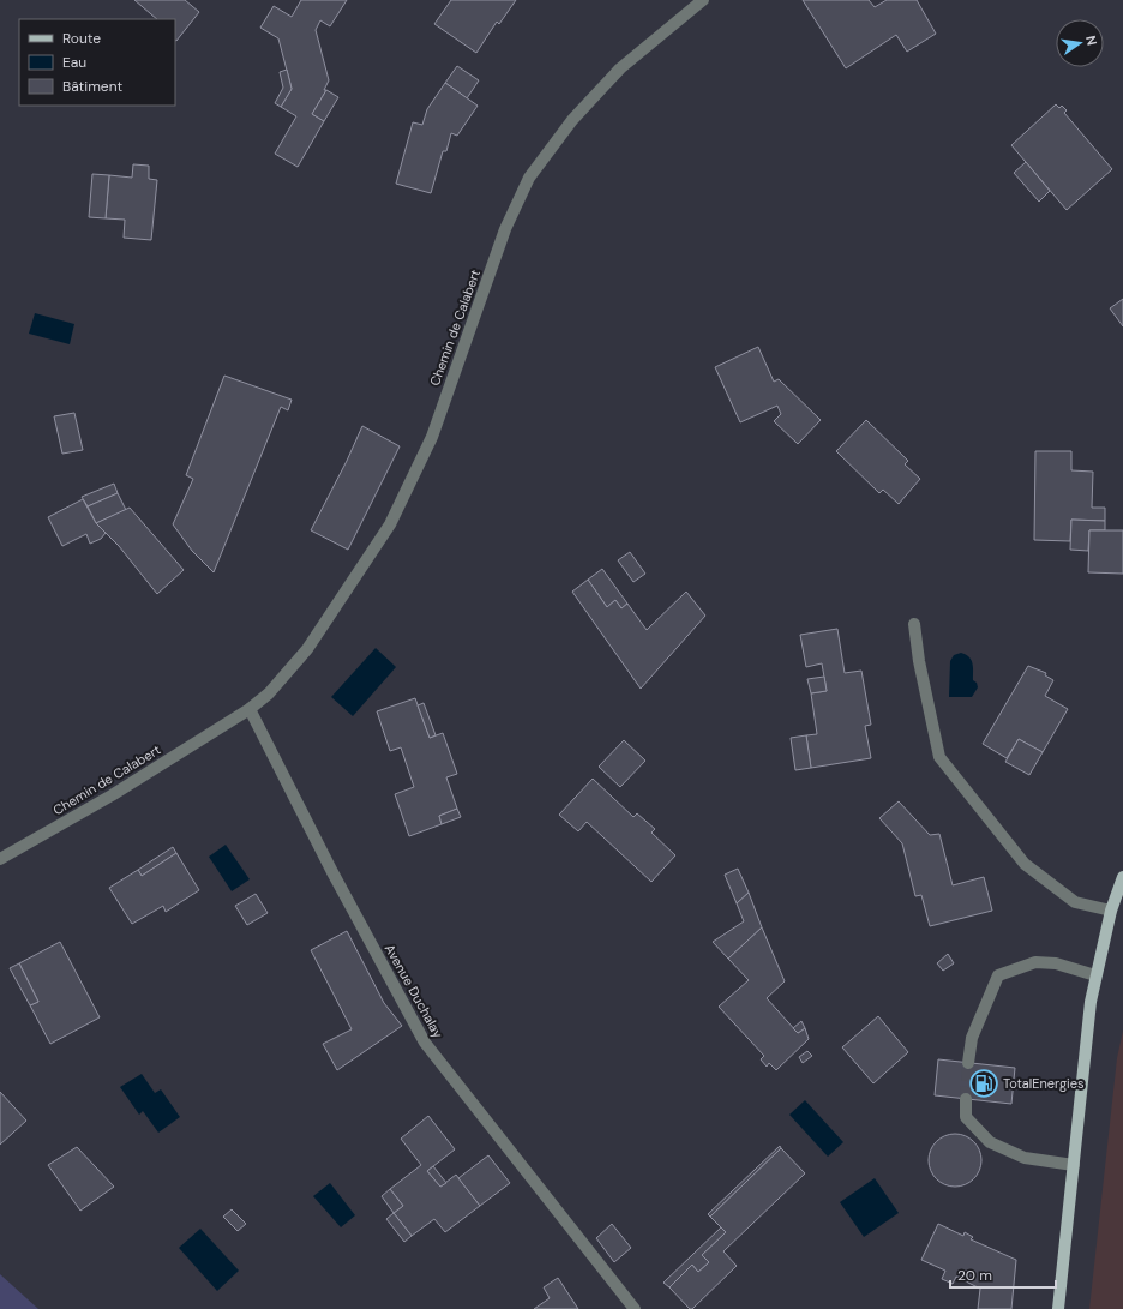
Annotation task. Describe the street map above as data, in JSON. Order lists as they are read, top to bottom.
{
  "streets": {
    "street": ["Chemin de Calabert", "Avenue Duchalay"]
  },
  "crossings": [
    ["Chemin de Calabert", "Avenue Duchalay"]
  ],
  "places": {
    "fuel station": ["TotalEnergies"]
  },
  "legend": ["Route", "Eau", "Bâtiment"],
  "scale_bar": "20 m",
  "north": "right"
}
